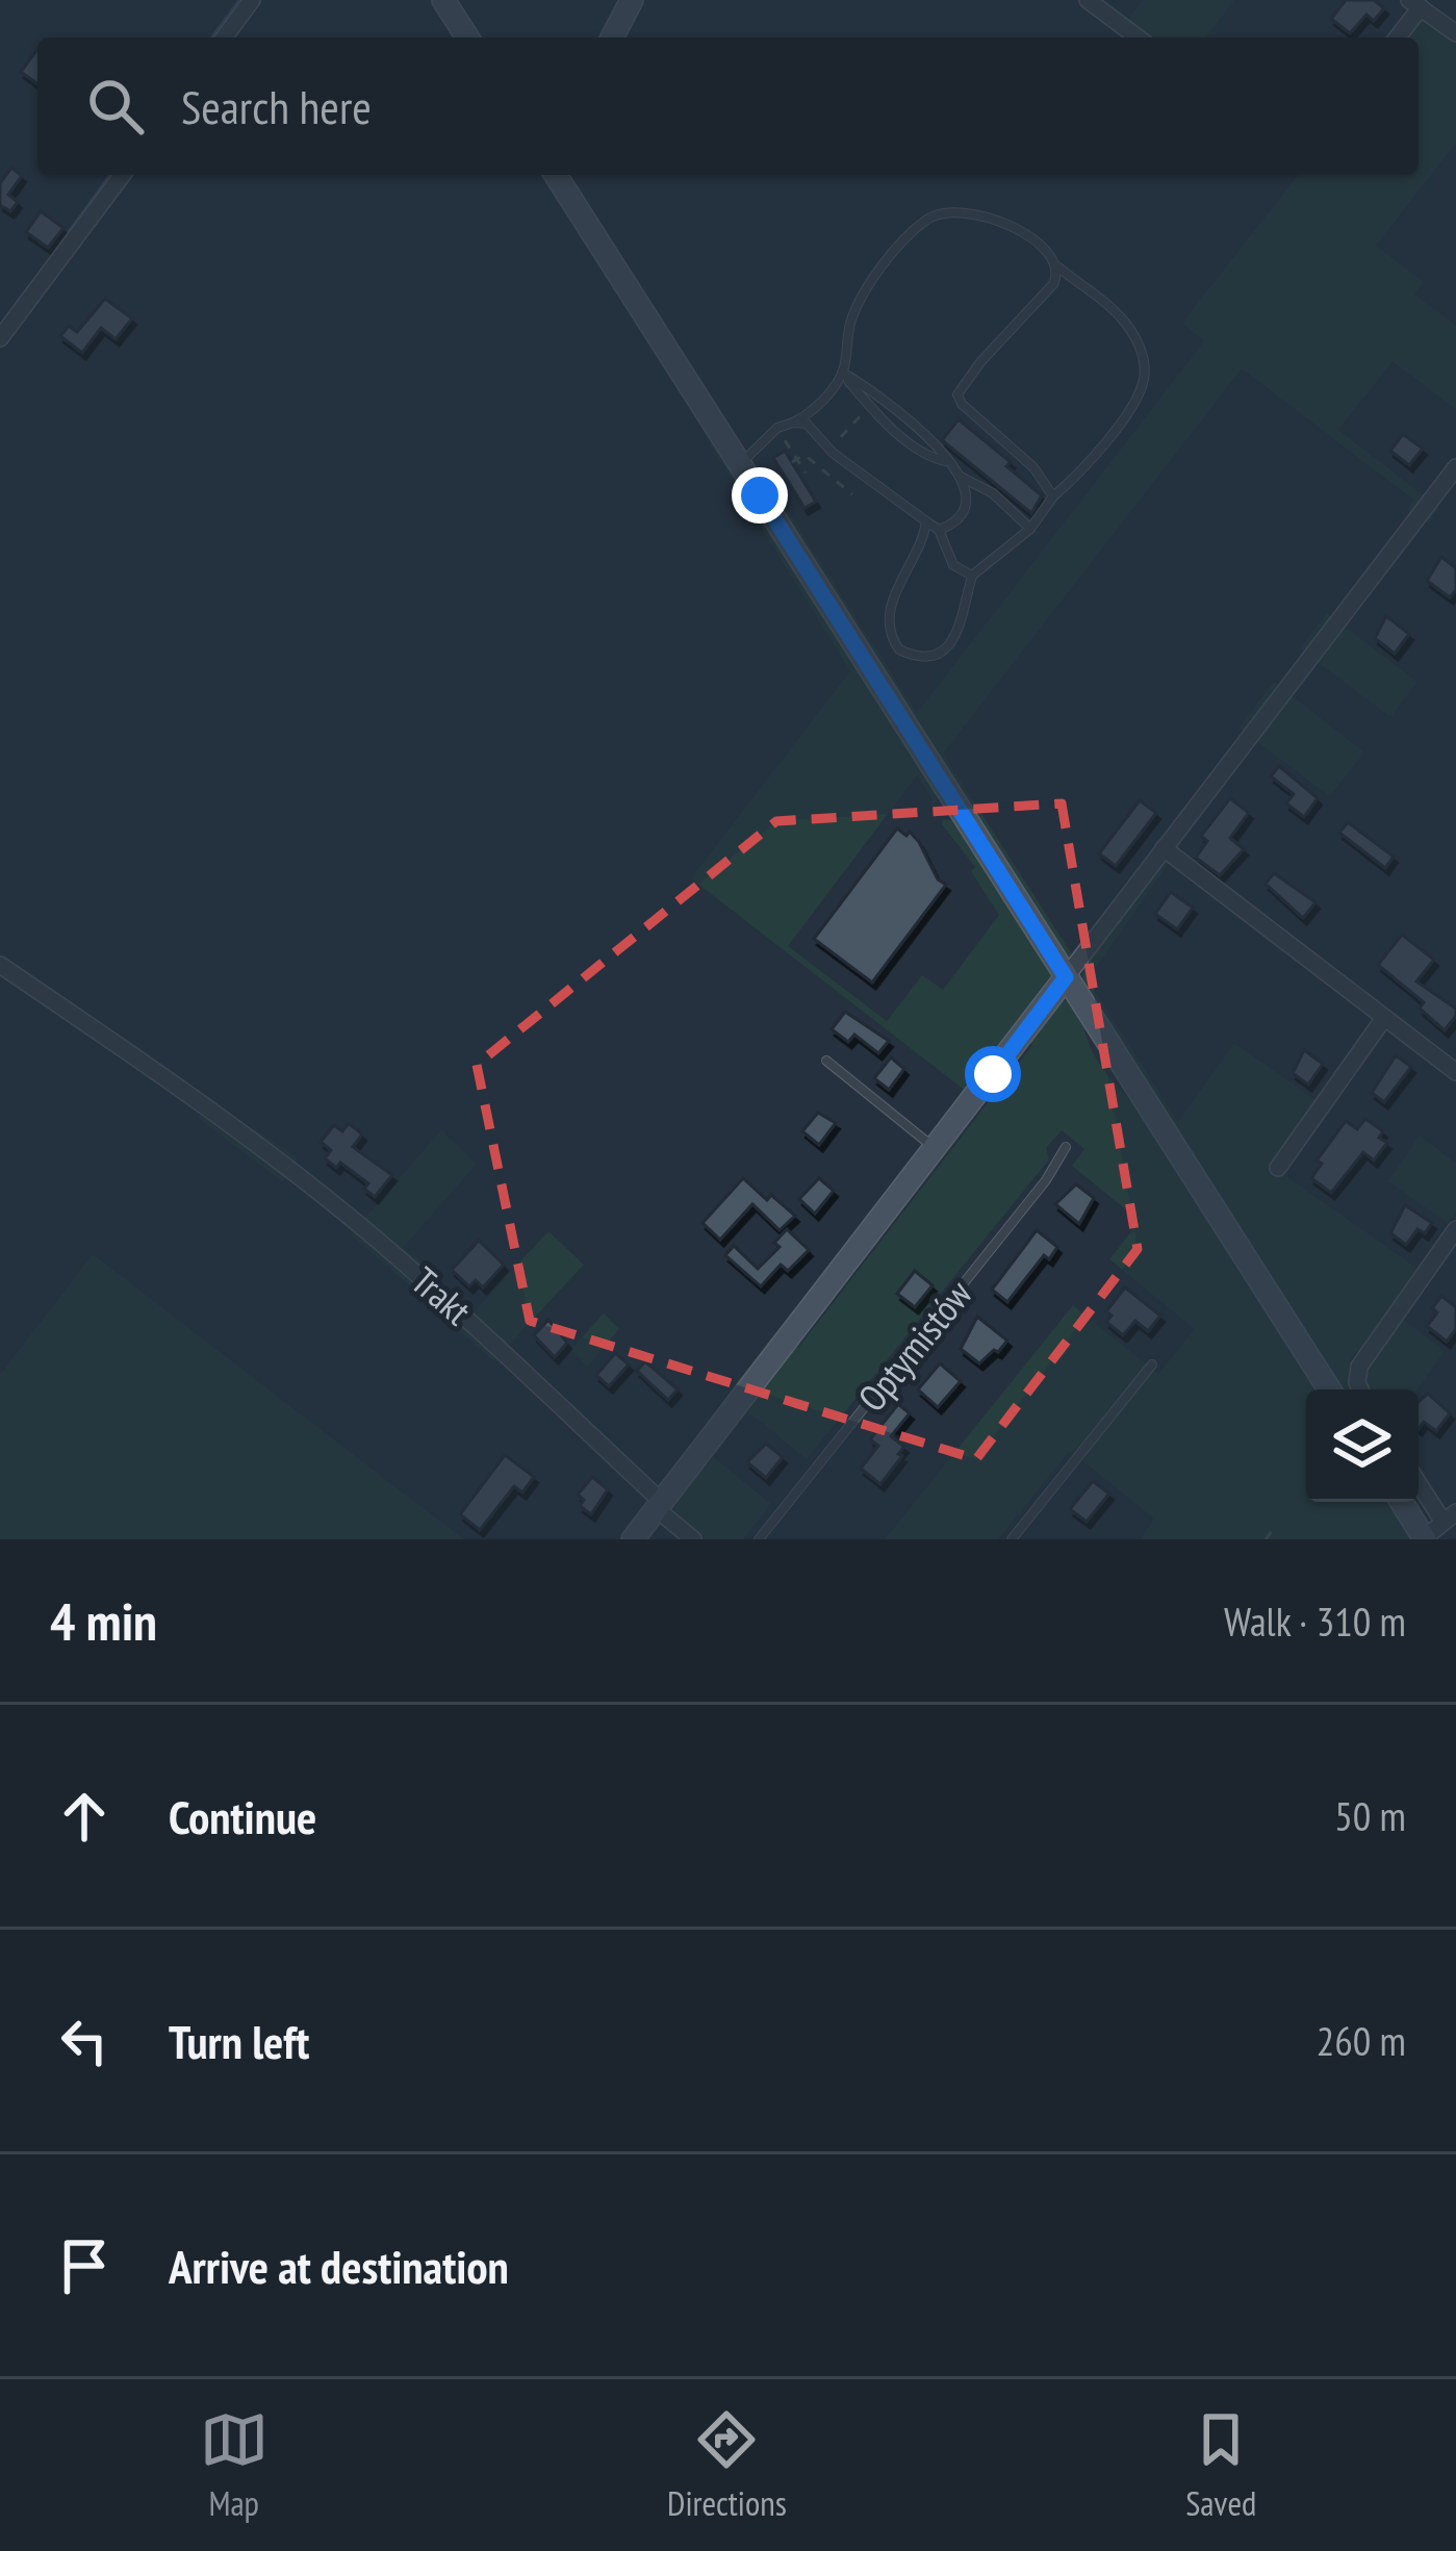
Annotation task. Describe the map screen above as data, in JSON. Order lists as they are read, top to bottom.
{
  "streets": {
    "street": ["Trakt"],
    "lane": ["Optymistów"]
  },
  "page": {
    "search": "Search here",
    "heading": ["4 min", "Walk · 310 m"],
    "list": [
      ["Continue", "50 m"],
      ["Turn left", "260 m"],
      "Arrive at destination"
    ],
    "nav": ["Map", "Directions", "Saved"]
  }
}
